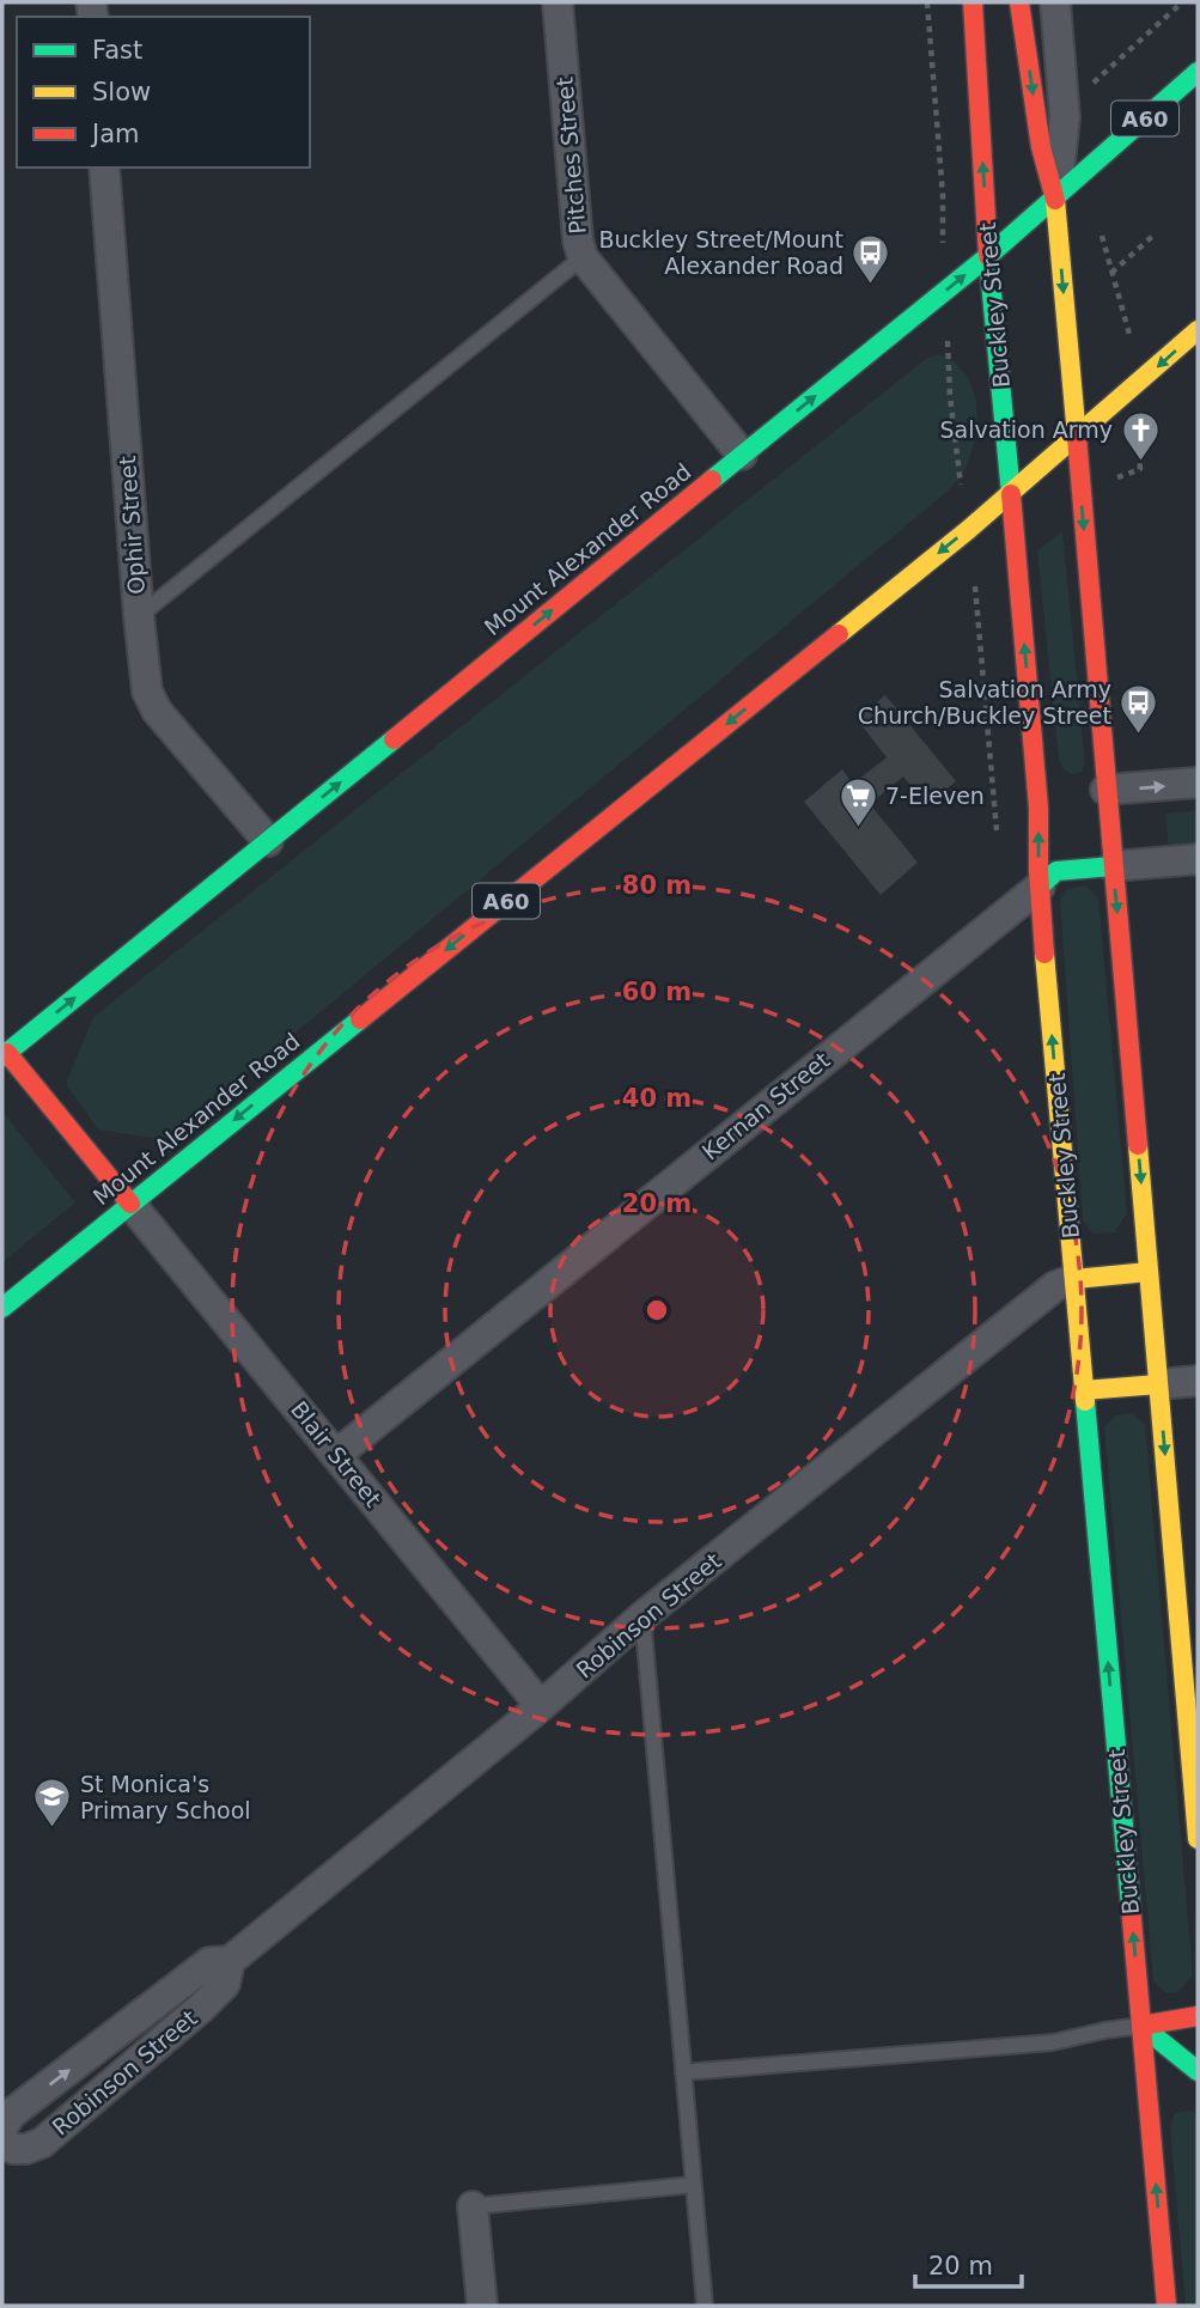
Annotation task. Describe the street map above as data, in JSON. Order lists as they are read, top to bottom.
{
  "streets": {
    "main road": ["A60", "Buckley Street", "Mount Alexander Road"],
    "street": [
      "Pitches Street",
      "Ophir Street",
      "Kernan Street",
      "Blair Street",
      "Robinson Street"
    ]
  },
  "crossings": [
    ["Pitches Street", "Mount Alexander Road"],
    ["Buckley Street", "Mount Alexander Road"],
    ["Buckley Street", "Kernan Street"],
    ["Buckley Street", "Robinson Street"],
    ["Ophir Street", "Mount Alexander Road"],
    ["Mount Alexander Road", "Blair Street"],
    ["Kernan Street", "Blair Street"],
    ["Blair Street", "Robinson Street"]
  ],
  "places": {
    "bus stop": ["Buckley Street/Mount Alexander Road", "Salvation Army Church/Buckley Street"],
    "church": ["Salvation Army"],
    "supermarket": ["7-Eleven"],
    "school or university": ["St Monica's Primary School"]
  },
  "legend": ["Fast", "Slow", "Jam"],
  "scale_bar": "20 m",
  "rings": [
    "80 m",
    "60 m",
    "40 m",
    "20 m"
  ]
}
